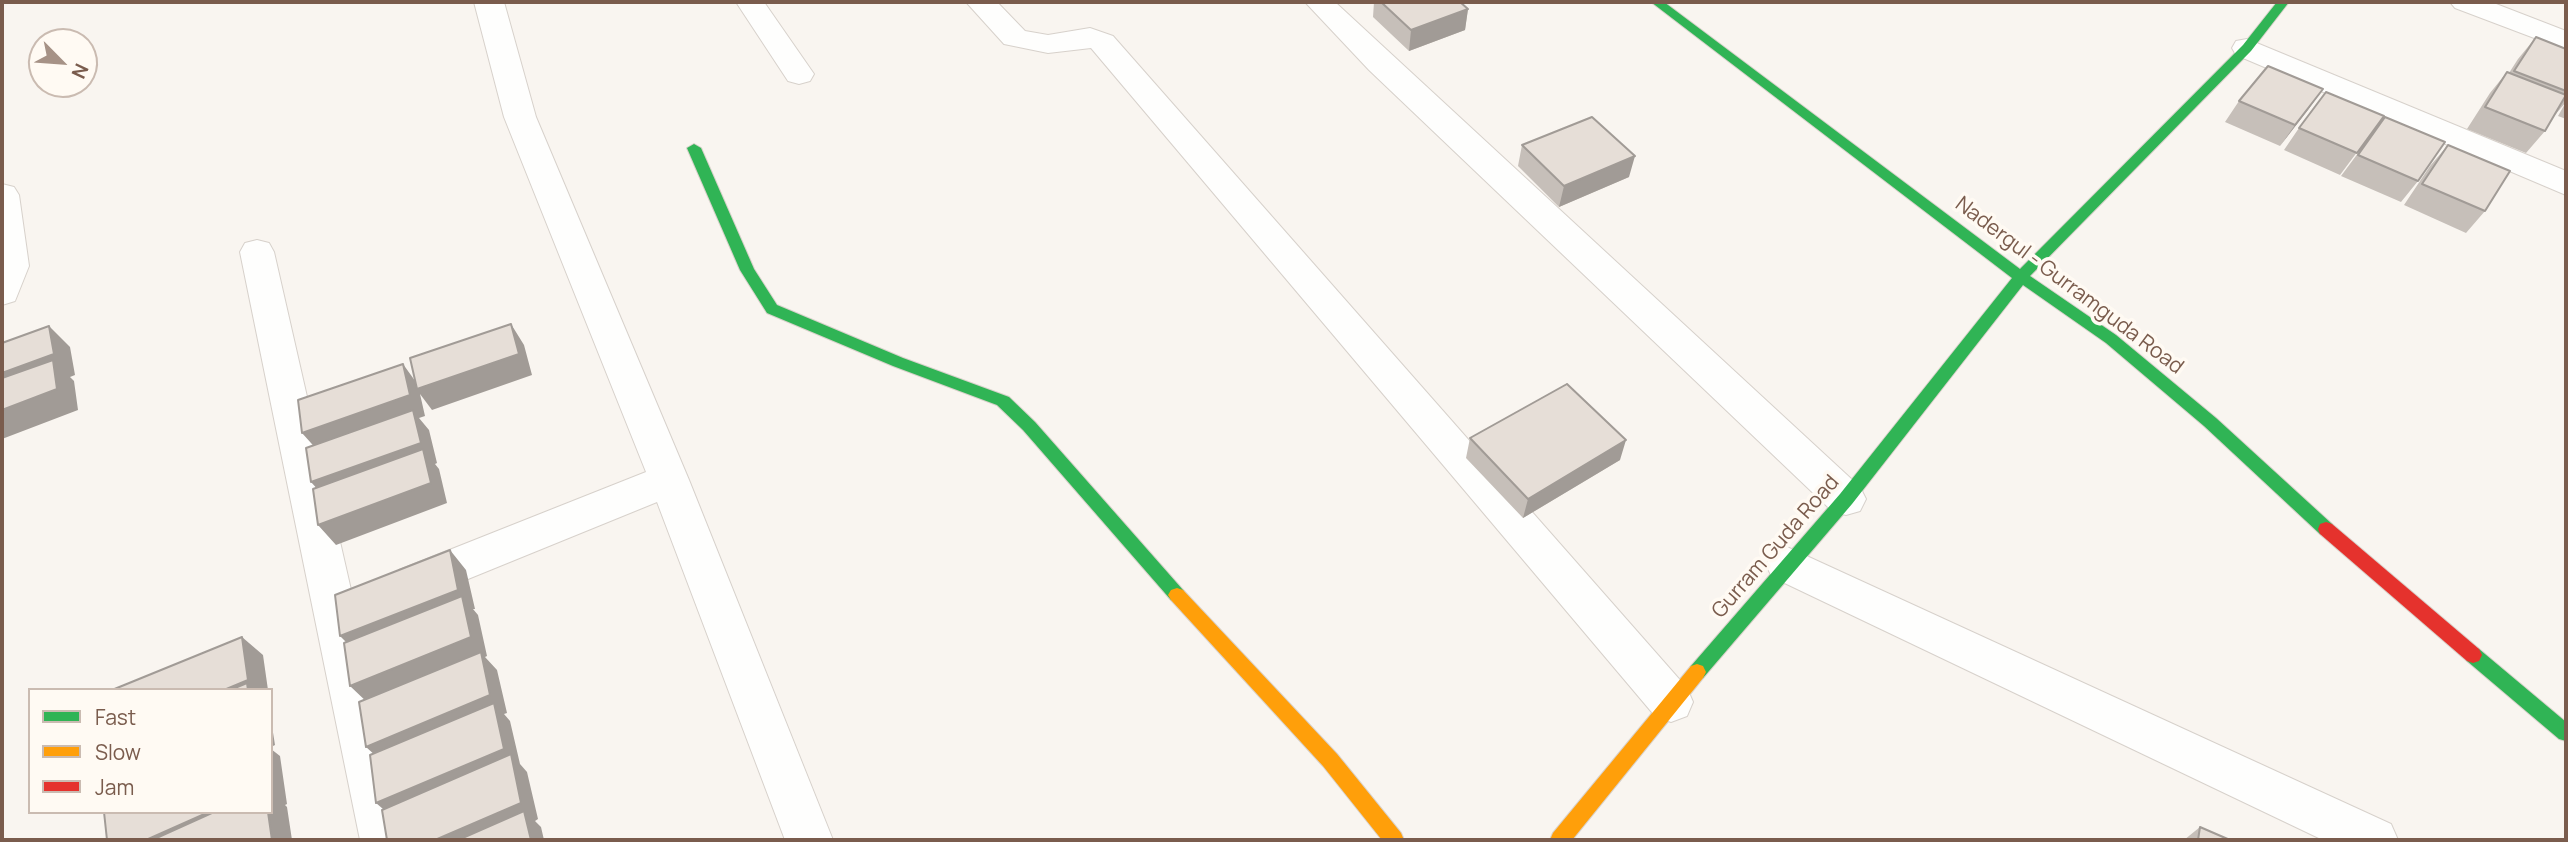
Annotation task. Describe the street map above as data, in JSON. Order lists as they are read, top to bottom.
{
  "streets": {
    "street": ["Nadergul - Gurramguda Road", "Gurram Guda Road"]
  },
  "crossings": [
    ["Nadergul - Gurramguda Road", "Gurram Guda Road"]
  ],
  "legend": ["Fast", "Slow", "Jam"],
  "north": "bottom right"
}
